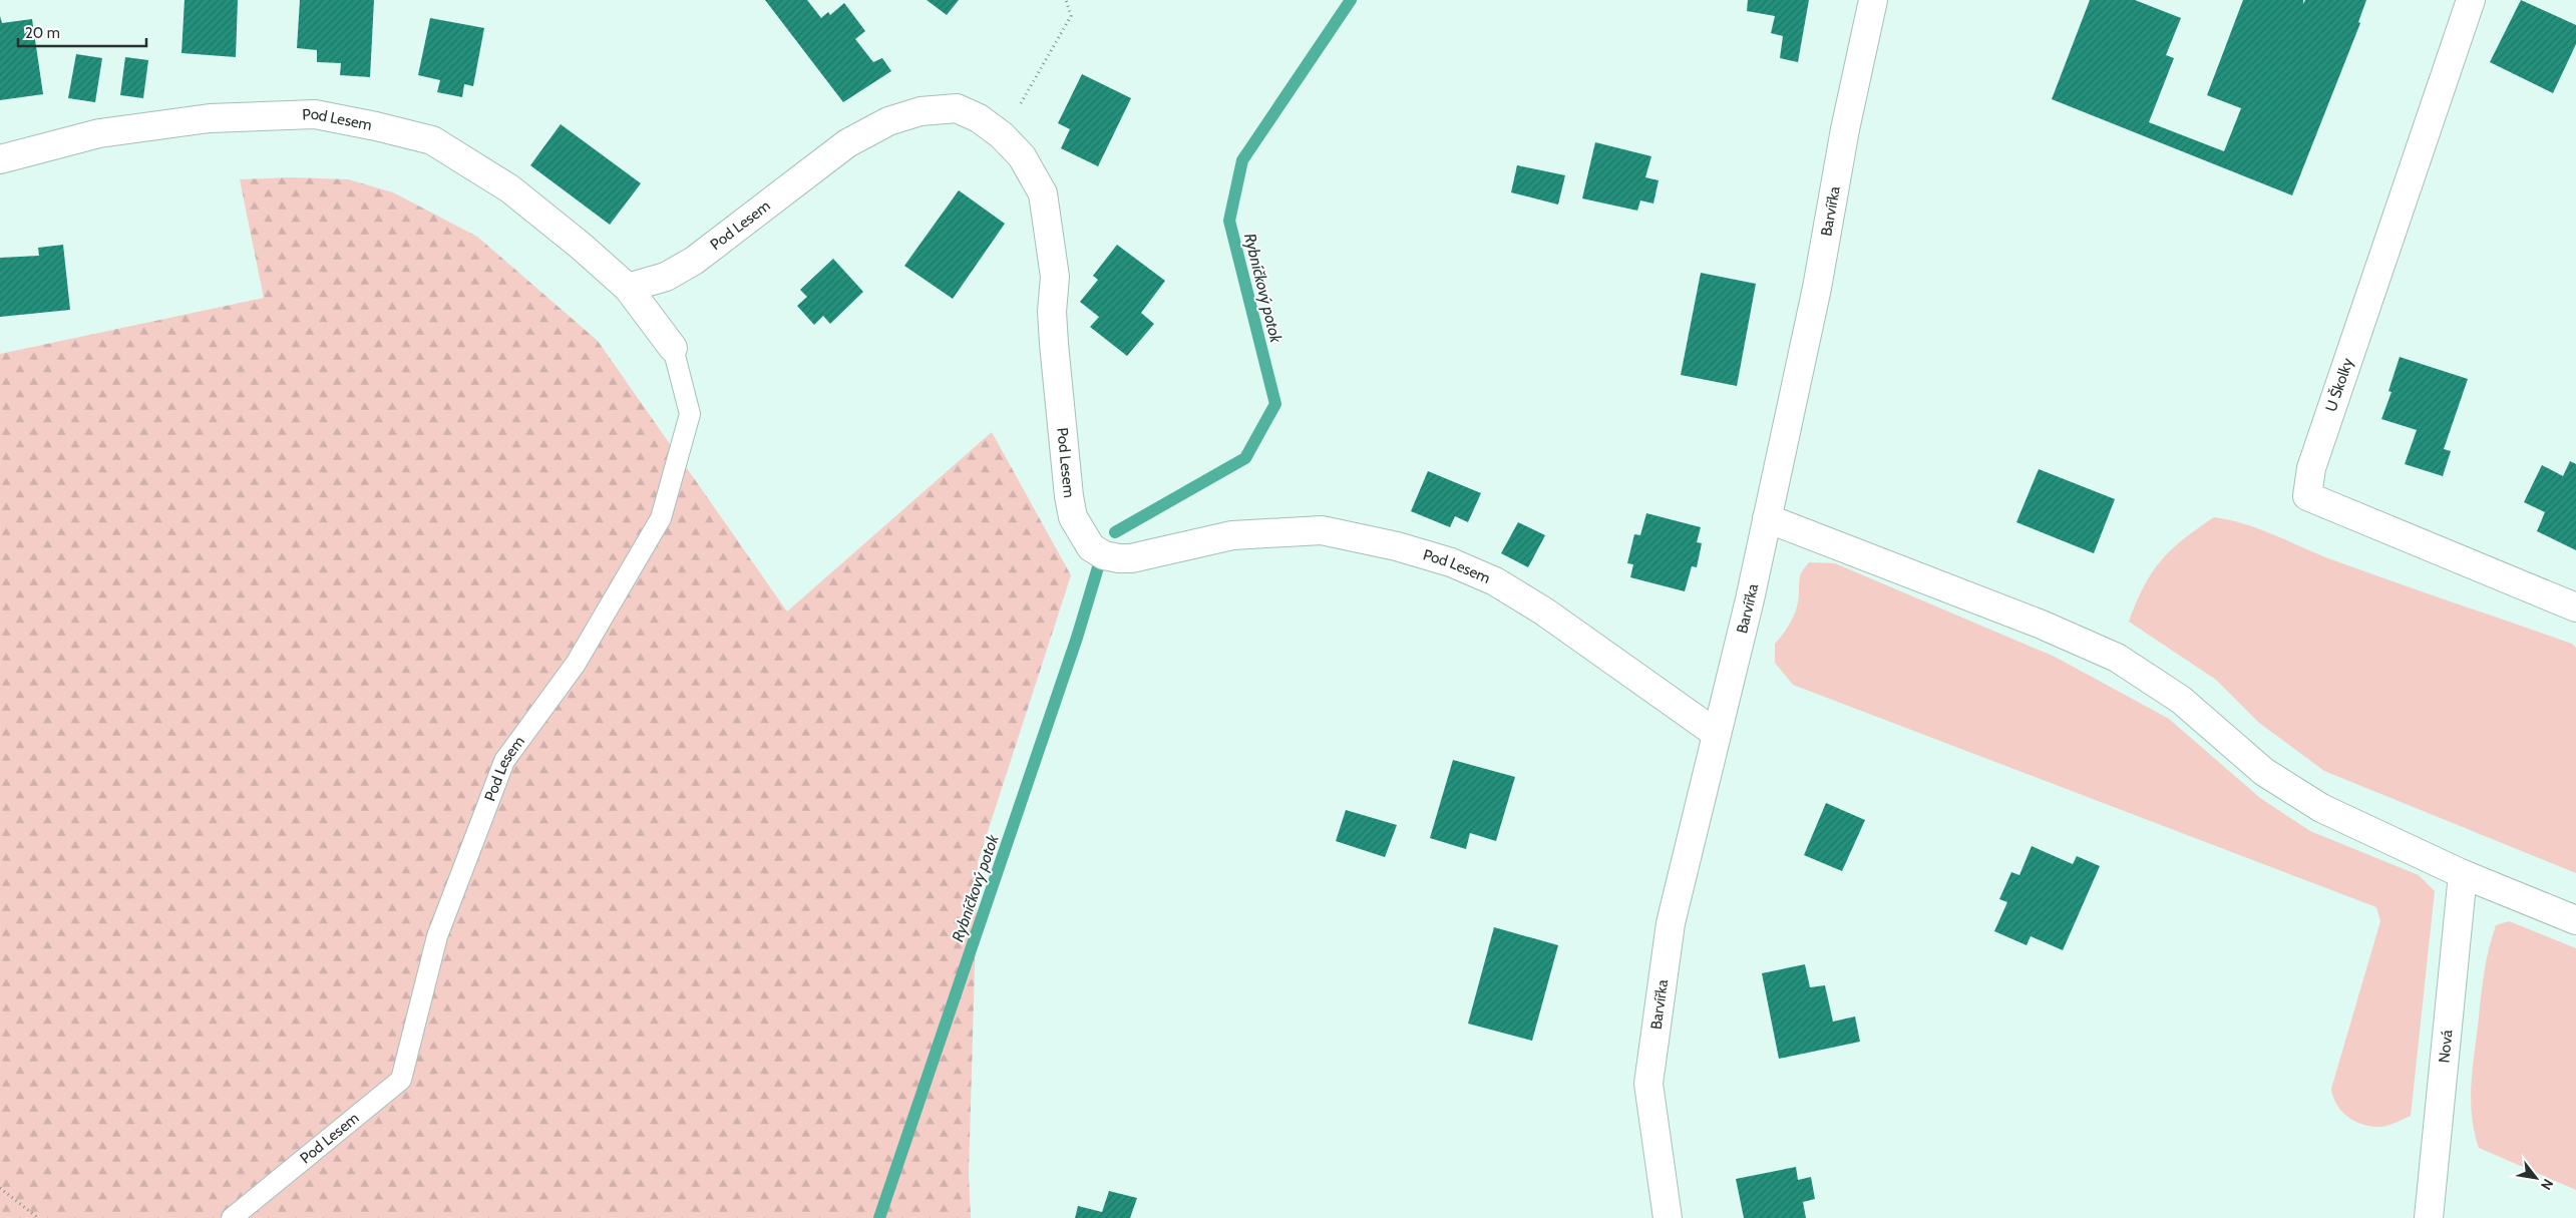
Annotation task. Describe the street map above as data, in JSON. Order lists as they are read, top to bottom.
{
  "streets": {
    "street": [
      "Pod Lesem",
      "Barvířka",
      "U Školky",
      "Nová"
    ]
  },
  "crossings": [
    ["Pod Lesem", "Barvířka"]
  ],
  "water": ["Rybníčkový potok"],
  "scale_bar": "20 m",
  "north": "bottom right"
}
